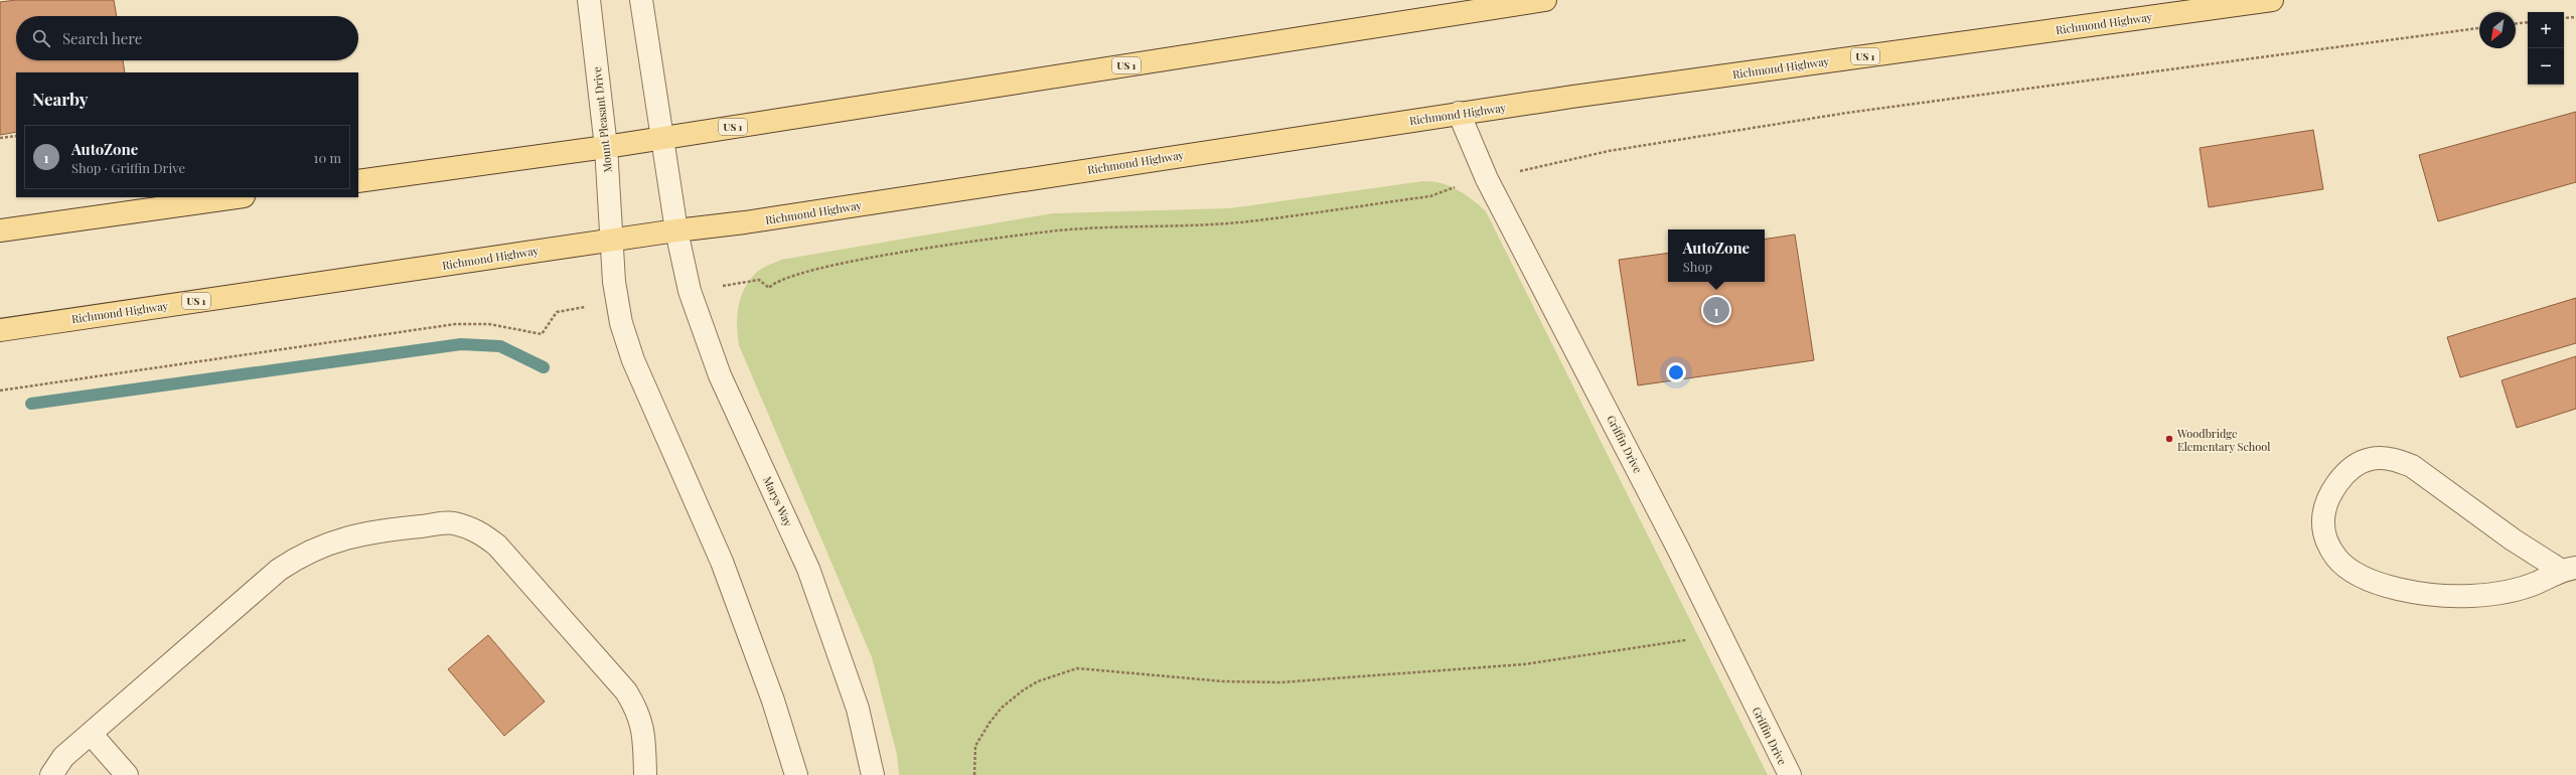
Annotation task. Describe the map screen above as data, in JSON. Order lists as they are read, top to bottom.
{
  "streets": {
    "main road": ["Richmond Highway", "US 1"],
    "street": ["Mount Pleasant Drive", "Griffin Drive", "Marys Way"]
  },
  "crossings": [
    ["Richmond Highway", "Mount Pleasant Drive"],
    ["Richmond Highway", "Griffin Drive"],
    ["Richmond Highway", "Marys Way"],
    ["US 1", "Mount Pleasant Drive"]
  ],
  "places": ["Woodbridge Elementary School"],
  "north": "bottom left",
  "page": {
    "map_buttons": ["+", "−"],
    "search": "Search here",
    "heading": "Nearby",
    "list": [
      {
        "mark": "1",
        "name": "AutoZone",
        "note": "Shop · Griffin Drive",
        "value": "10 m"
      }
    ],
    "popup": ["AutoZone", "Shop"],
    "pins": "1"
  }
}
